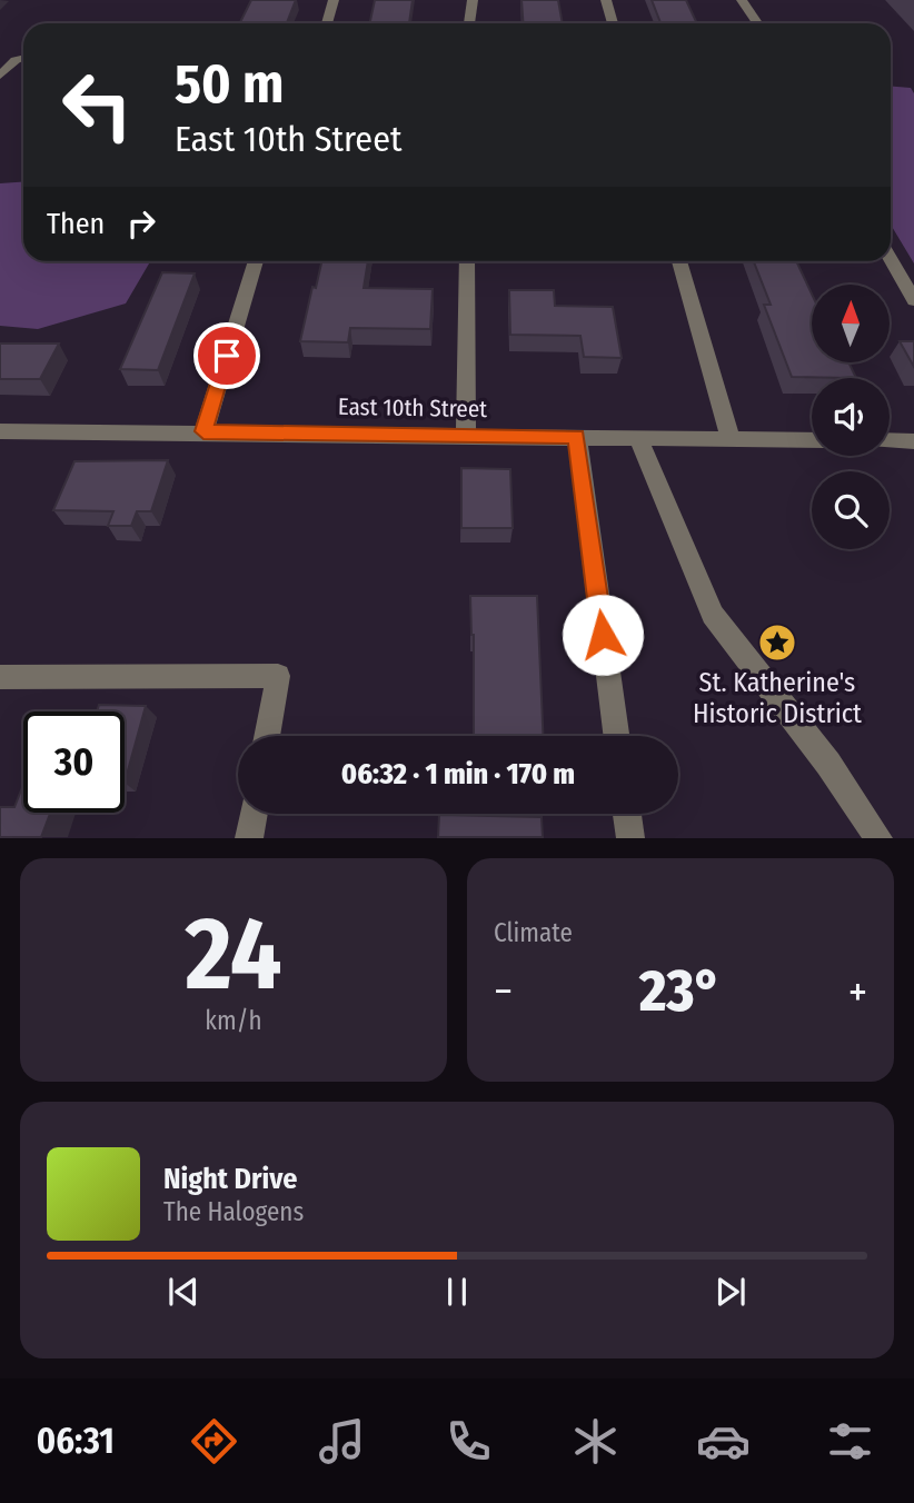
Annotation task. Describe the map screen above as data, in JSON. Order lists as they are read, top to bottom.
{
  "streets": {
    "street": ["East 10th Street"]
  },
  "places": {
    "place": ["St. Katherine's Historic District"]
  },
  "north": "top",
  "page": {
    "turn": ["50 m", "East 10th Street"],
    "then": "Then",
    "limit": "30",
    "trip": "06:32 · 1 min · 170 m",
    "tile": [
      ["24", "km/h"],
      "Climate"
    ],
    "heat": ["−", "23°", "+"],
    "song": ["Night Drive", "The Halogens"],
    "tabs": "06:31"
  }
}
